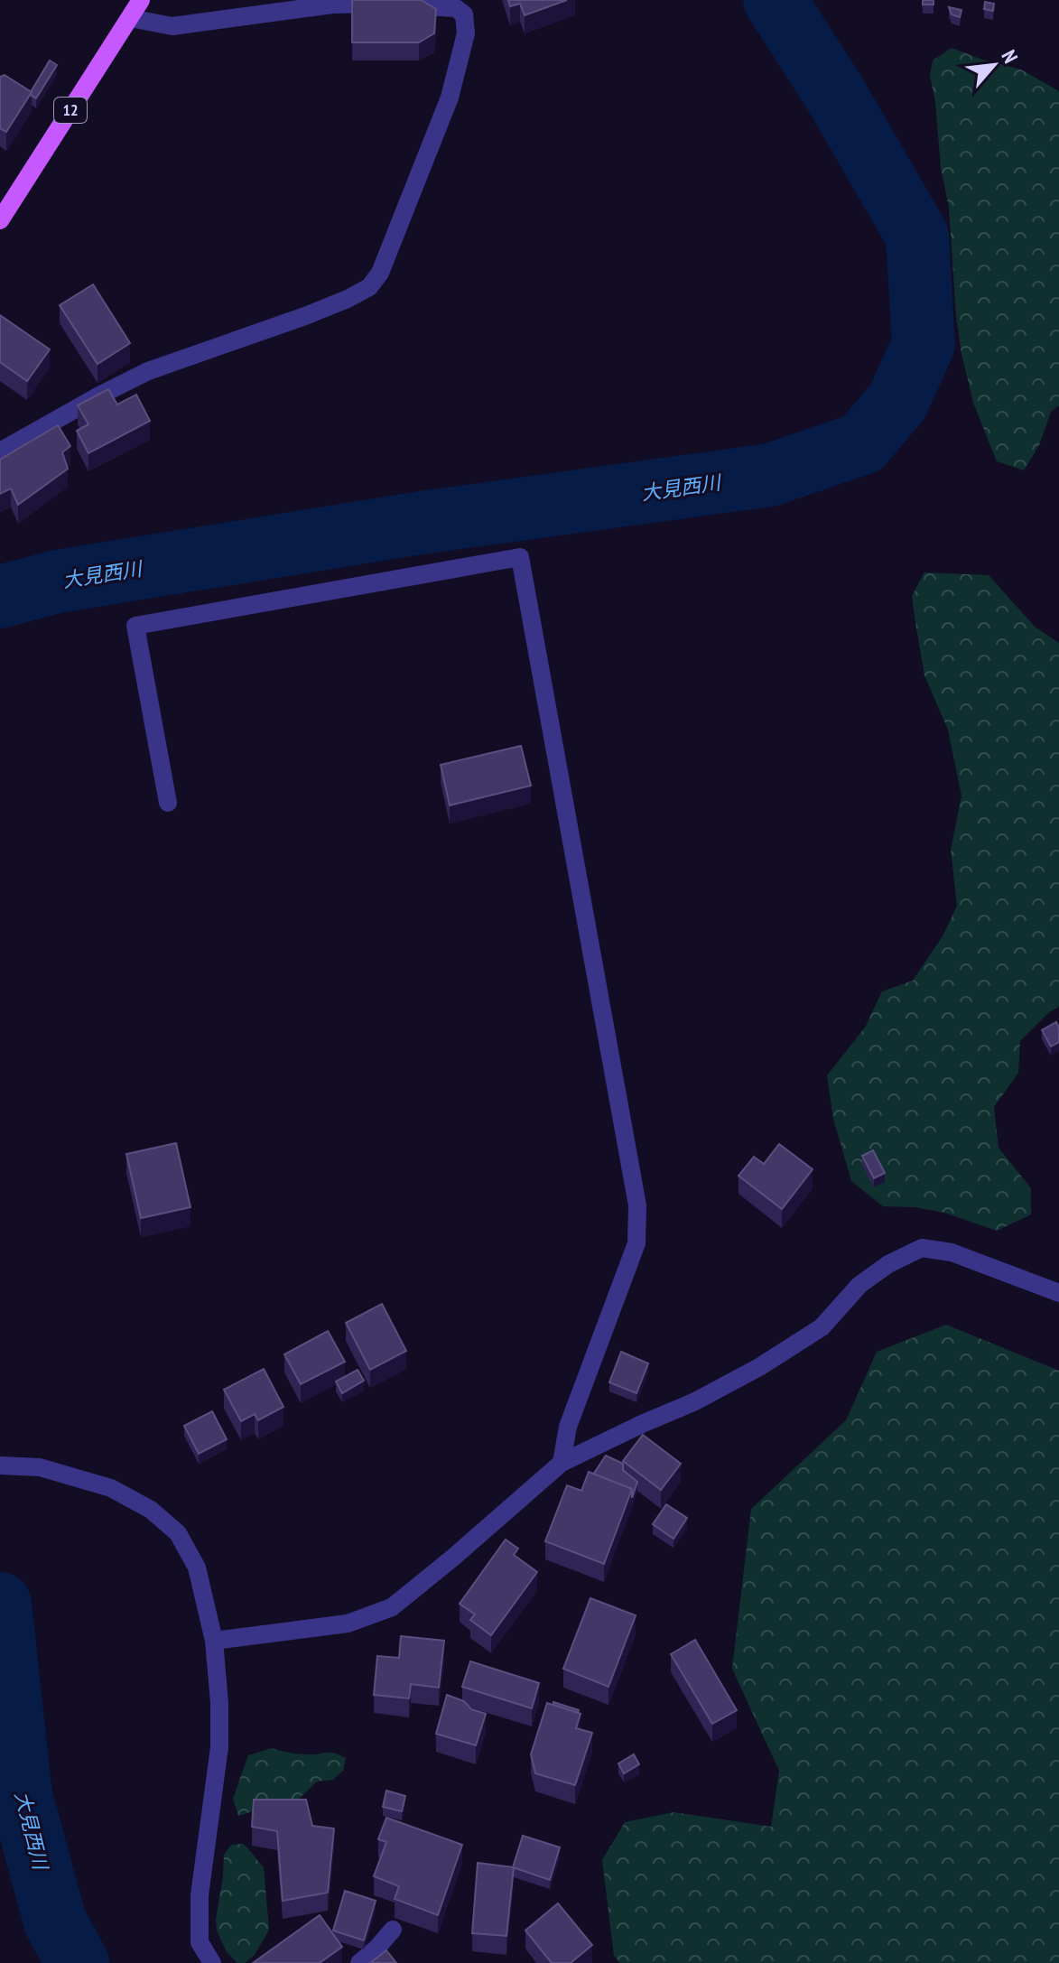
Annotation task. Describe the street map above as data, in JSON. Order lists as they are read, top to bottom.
{
  "streets": {
    "main road": ["12"]
  },
  "water": ["大見西川"],
  "north": "top right"
}
